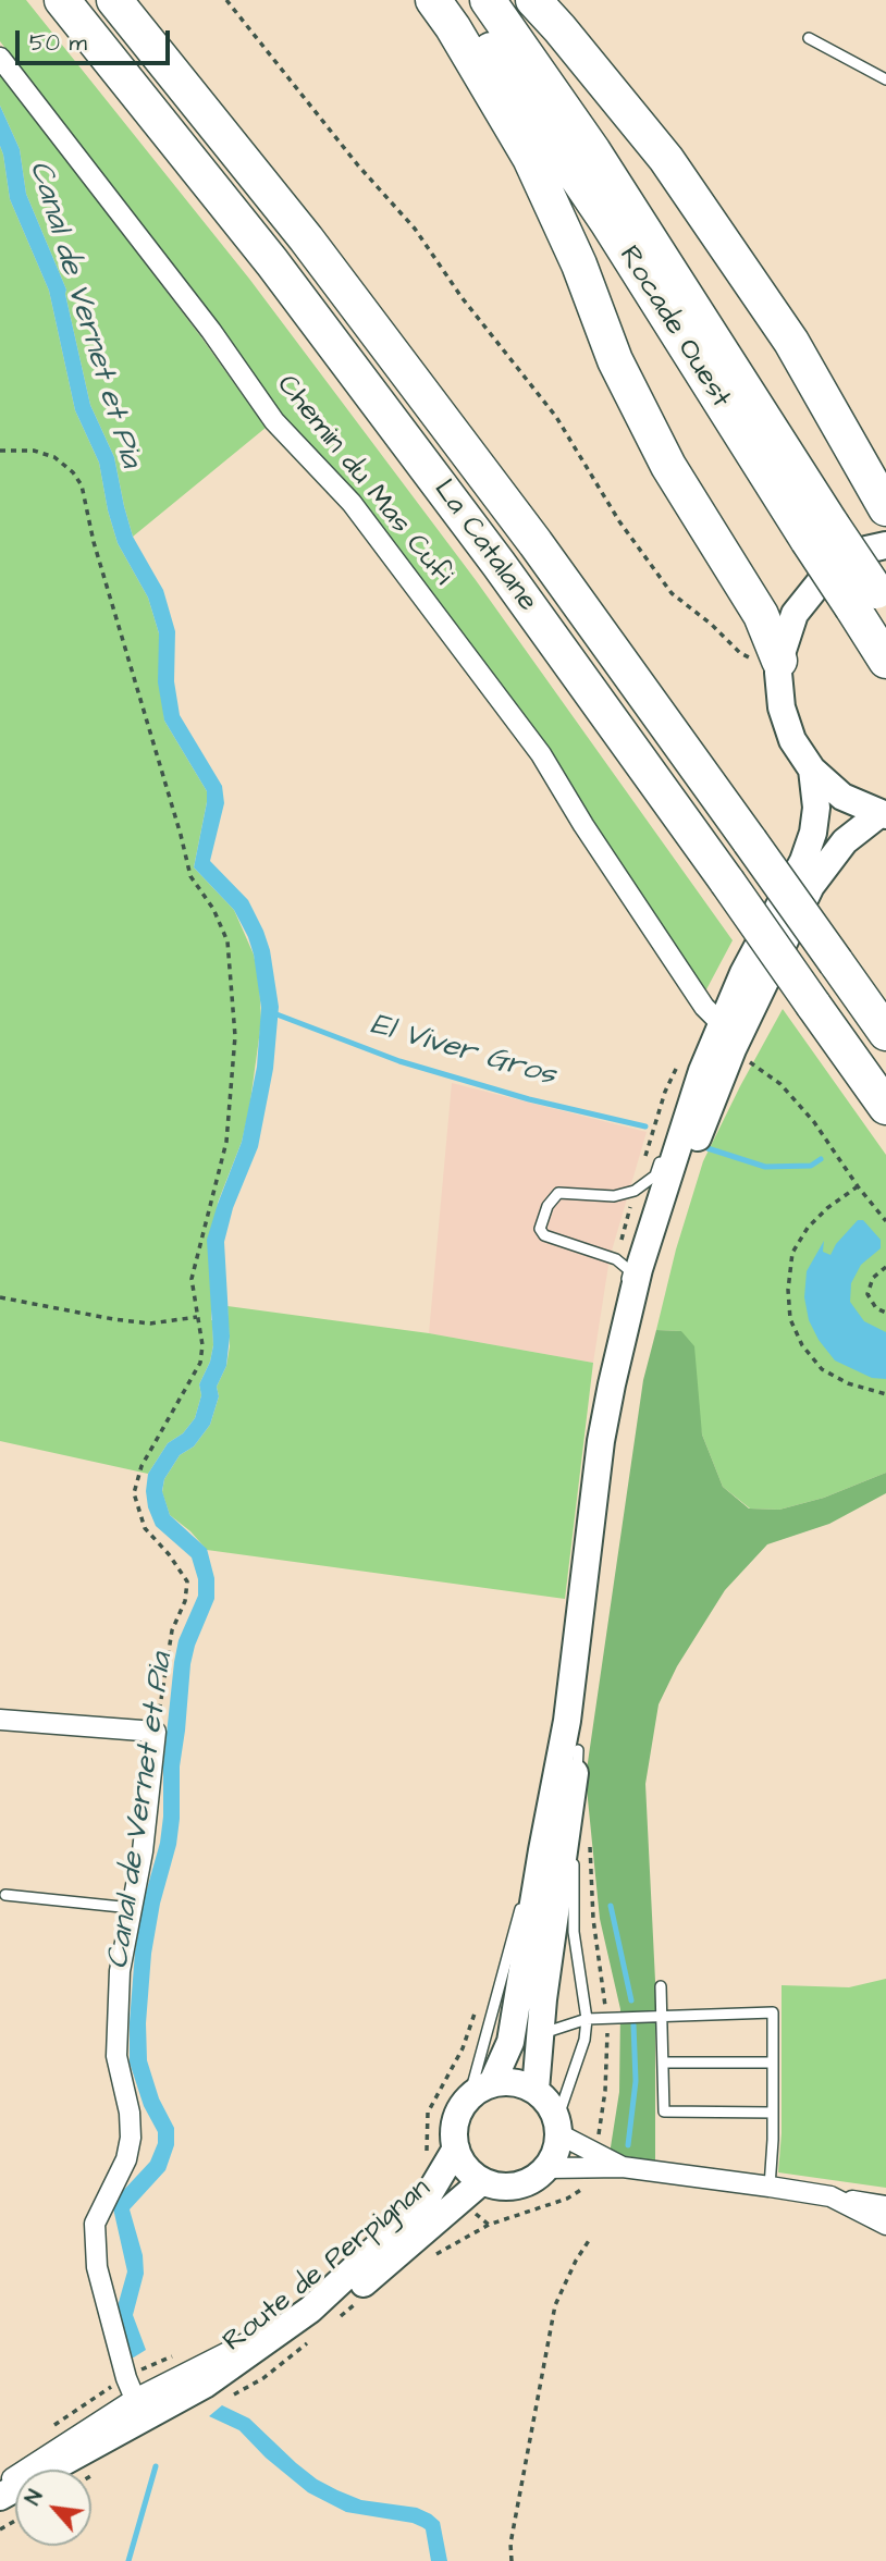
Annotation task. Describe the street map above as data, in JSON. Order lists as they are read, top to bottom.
{
  "streets": {
    "highway": ["Rocade Ouest", "La Catalane"],
    "main road": ["Route de Perpignan"],
    "street": ["Chemin du Mas Cufi"]
  },
  "water": ["Canal de Vernet et Pia", "El Viver Gros"],
  "scale_bar": "50 m",
  "north": "top left"
}
